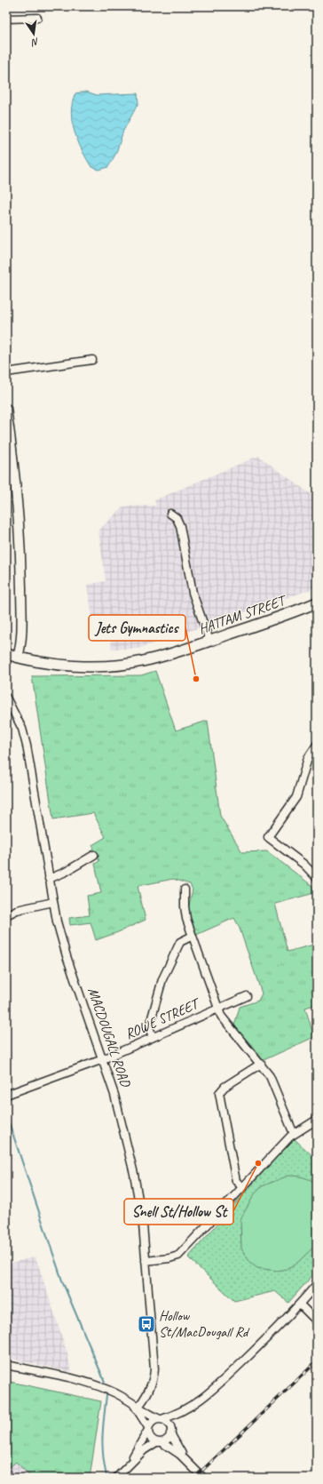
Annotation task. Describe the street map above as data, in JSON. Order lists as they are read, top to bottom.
{
  "streets": {
    "main road": ["HATTAM STREET"],
    "street": ["ROWE STREET", "MACDOUGALL ROAD"]
  },
  "crossings": [
    ["ROWE STREET", "MACDOUGALL ROAD"]
  ],
  "places": {
    "other": ["Jets Gymnastics", "Snell St/Hollow St"],
    "bus stop": ["Hollow St/MacDougall Rd"]
  },
  "north": "bottom"
}
